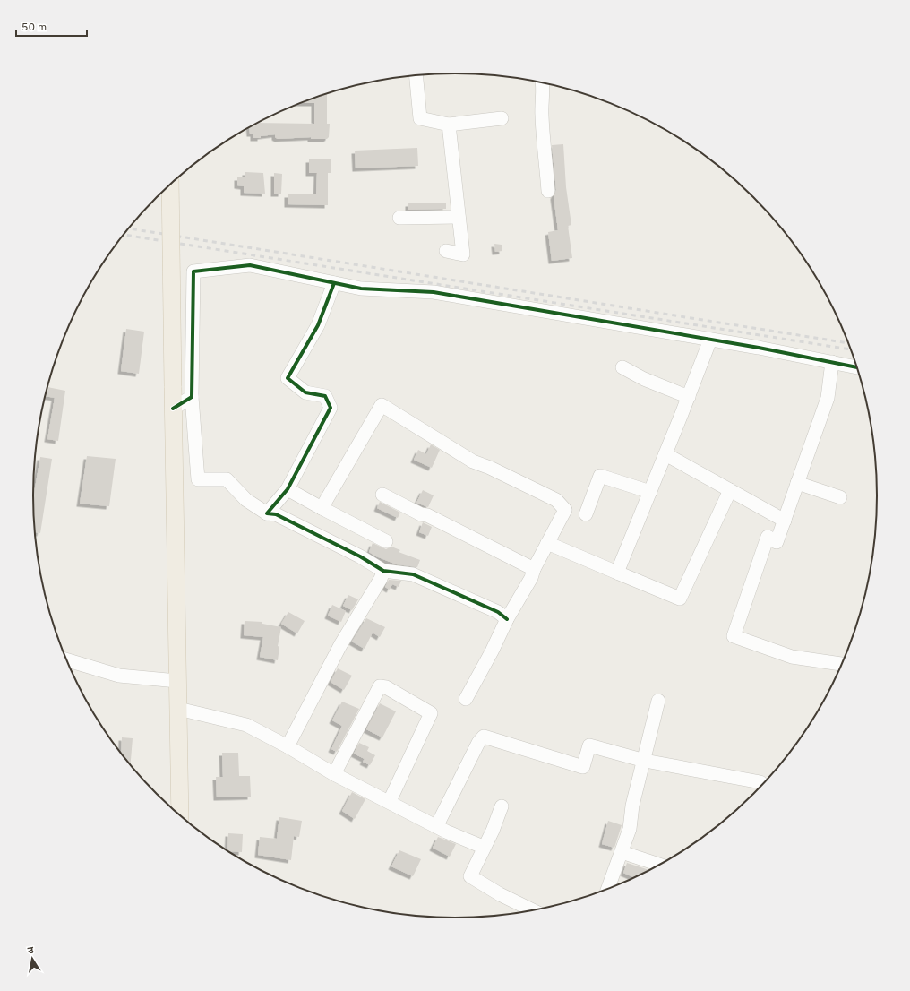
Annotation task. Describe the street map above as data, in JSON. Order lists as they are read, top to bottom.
{
  "scale_bar": "50 m",
  "north": "top"
}
